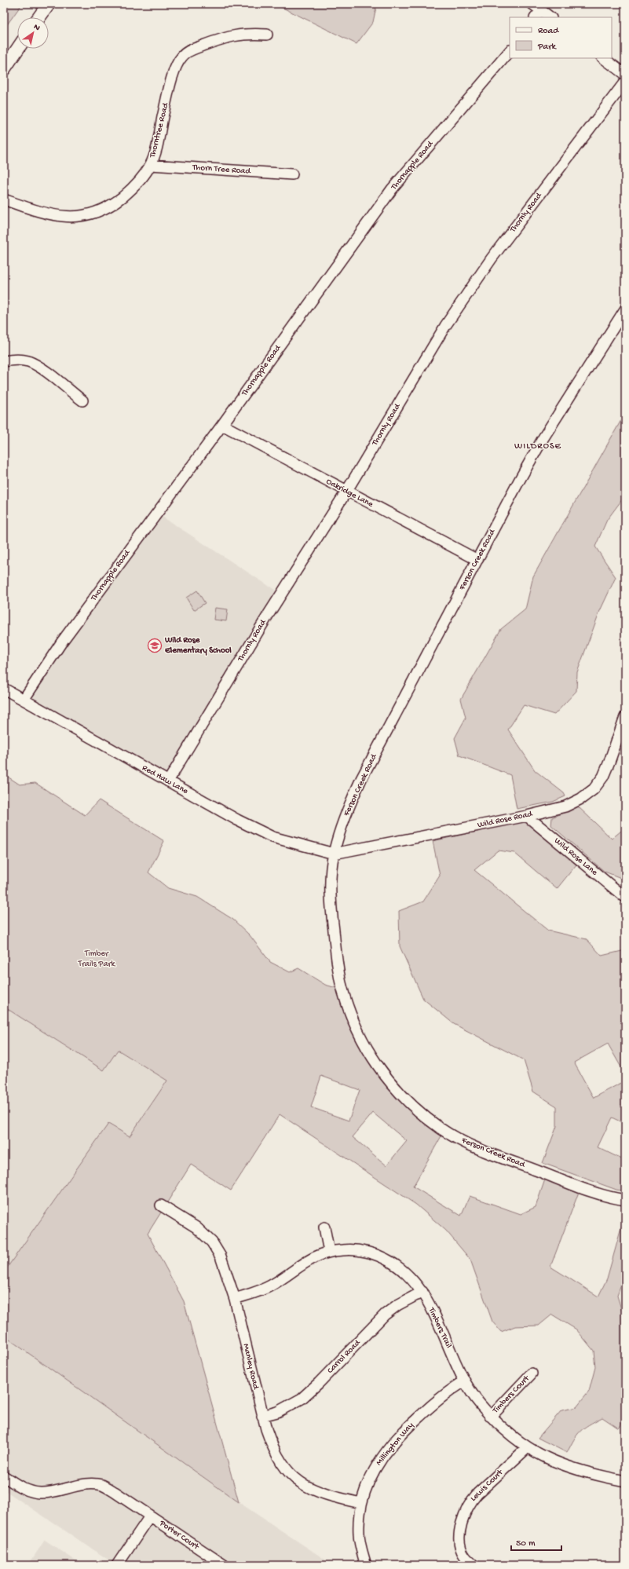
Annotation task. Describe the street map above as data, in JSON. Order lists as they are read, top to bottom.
{
  "streets": {
    "street": [
      "Thorntree Road",
      "Thornapple Road",
      "Thorn Tree Road",
      "Thornly Road",
      "Oakridge Lane",
      "Ferson Creek Road",
      "Red Haw Lane",
      "Wild Rose Road",
      "Wild Rose Lane",
      "Timbers Trail",
      "Carrol Road",
      "Manley Road",
      "Timbers Court",
      "Millington Way",
      "Lewis Court",
      "Porter Court"
    ]
  },
  "crossings": [
    ["Thorntree Road", "Thorn Tree Road"],
    ["Thornapple Road", "Oakridge Lane"],
    ["Thornapple Road", "Red Haw Lane"],
    ["Thornly Road", "Oakridge Lane"],
    ["Thornly Road", "Red Haw Lane"],
    ["Oakridge Lane", "Ferson Creek Road"],
    ["Ferson Creek Road", "Red Haw Lane"],
    ["Ferson Creek Road", "Wild Rose Road"],
    ["Red Haw Lane", "Wild Rose Road"],
    ["Wild Rose Road", "Wild Rose Lane"],
    ["Timbers Trail", "Carrol Road"],
    ["Timbers Trail", "Manley Road"],
    ["Timbers Trail", "Timbers Court"],
    ["Timbers Trail", "Millington Way"],
    ["Timbers Trail", "Lewis Court"],
    ["Carrol Road", "Manley Road"],
    ["Manley Road", "Millington Way"]
  ],
  "districts": ["WILDROSE"],
  "parks": ["Timber Trails Park"],
  "places": {
    "school or university": ["Wild Rose Elementary School"]
  },
  "legend": ["Road", "Park"],
  "scale_bar": "50 m",
  "north": "top right"
}
